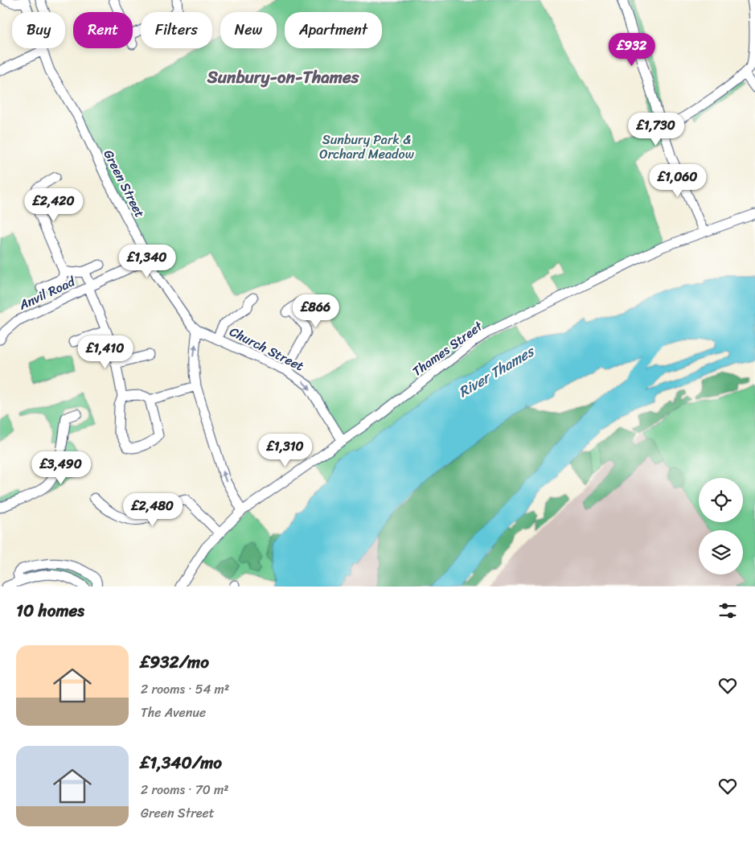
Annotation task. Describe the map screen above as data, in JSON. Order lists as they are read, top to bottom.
{
  "streets": {
    "street": [
      "Green Street",
      "Anvil Road",
      "Church Street",
      "Thames Street"
    ]
  },
  "crossings": [
    ["Green Street", "Anvil Road"],
    ["Green Street", "Church Street"],
    ["Church Street", "Thames Street"]
  ],
  "one_way": ["Church Street"],
  "districts": ["Sunbury-on-Thames"],
  "water": ["River Thames"],
  "parks": ["Sunbury Park & Orchard Meadow"],
  "page": {
    "chip": [
      "Buy",
      "Rent",
      "Filters",
      "New",
      "Apartment"
    ],
    "price": [
      "£932",
      "£1,730",
      "£1,060",
      "£2,420",
      "£1,340",
      "£866",
      "£1,410",
      "£1,310",
      "£3,490",
      "£2,480"
    ],
    "heading": "10 homes",
    "list": [
      {
        "name": "£932/mo",
        "note": "2 rooms · 54 m² · The Avenue"
      },
      {
        "name": "£1,340/mo",
        "note": "2 rooms · 70 m² · Green Street"
      }
    ]
  }
}
